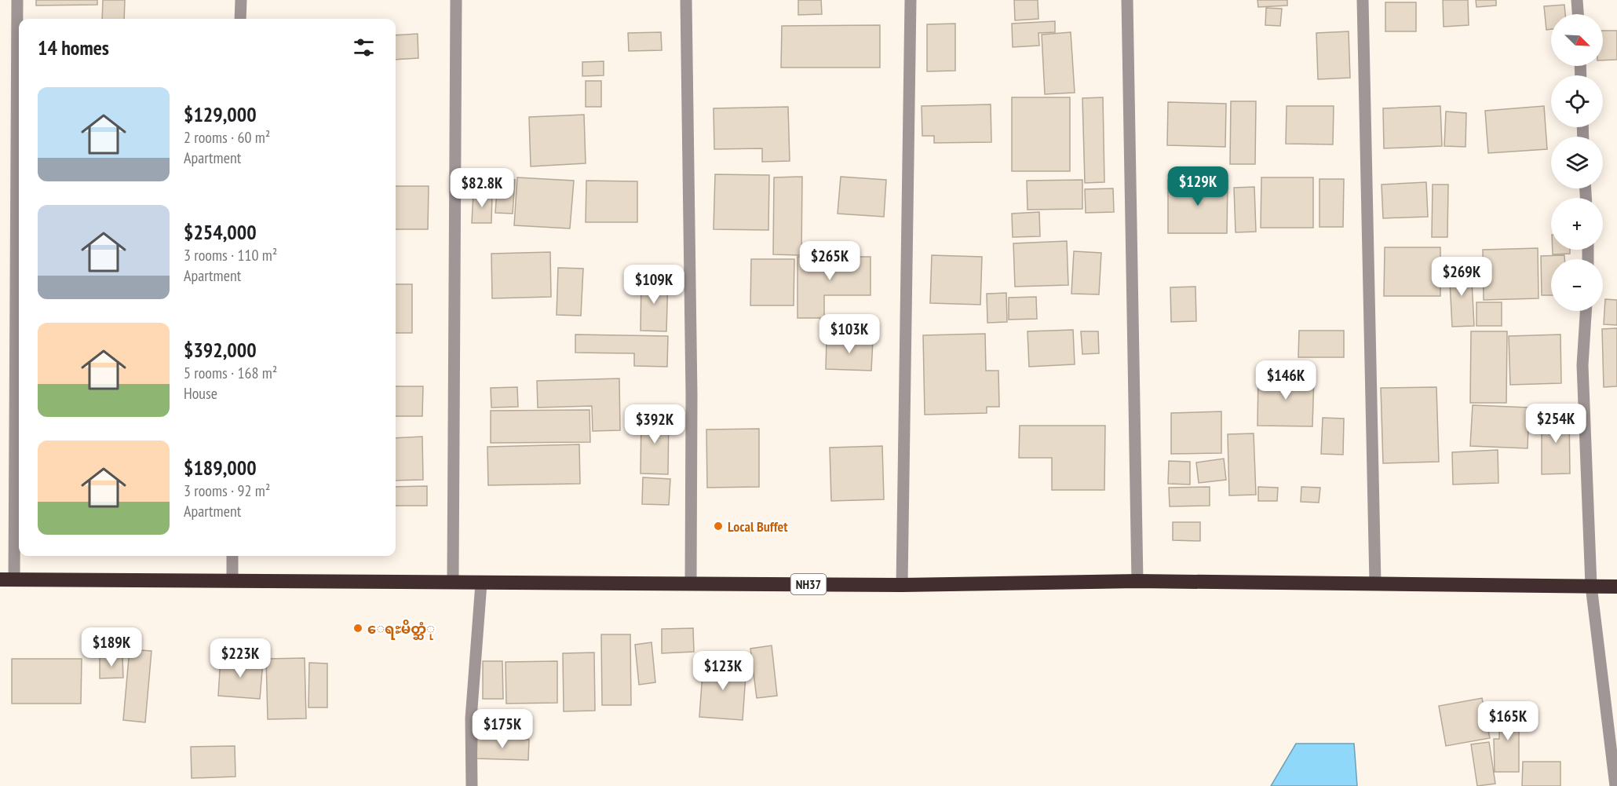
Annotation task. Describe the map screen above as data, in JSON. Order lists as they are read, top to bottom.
{
  "streets": {
    "highway": ["NH37"]
  },
  "places": ["Local Buffet", "ေရႊမိတ္ဆံု"],
  "north": "bottom right",
  "page": {
    "map_buttons": ["+", "−"],
    "heading": "14 homes",
    "list": [
      {
        "name": "$129,000",
        "note": "2 rooms · 60 m² · Apartment"
      },
      {
        "name": "$254,000",
        "note": "3 rooms · 110 m² · Apartment"
      },
      {
        "name": "$392,000",
        "note": "5 rooms · 168 m² · House"
      },
      {
        "name": "$189,000",
        "note": "3 rooms · 92 m² · Apartment"
      }
    ],
    "price": [
      "$129K",
      "$82.8K",
      "$265K",
      "$269K",
      "$109K",
      "$103K",
      "$146K",
      "$254K",
      "$392K",
      "$189K",
      "$223K",
      "$123K",
      "$165K",
      "$175K"
    ]
  }
}
